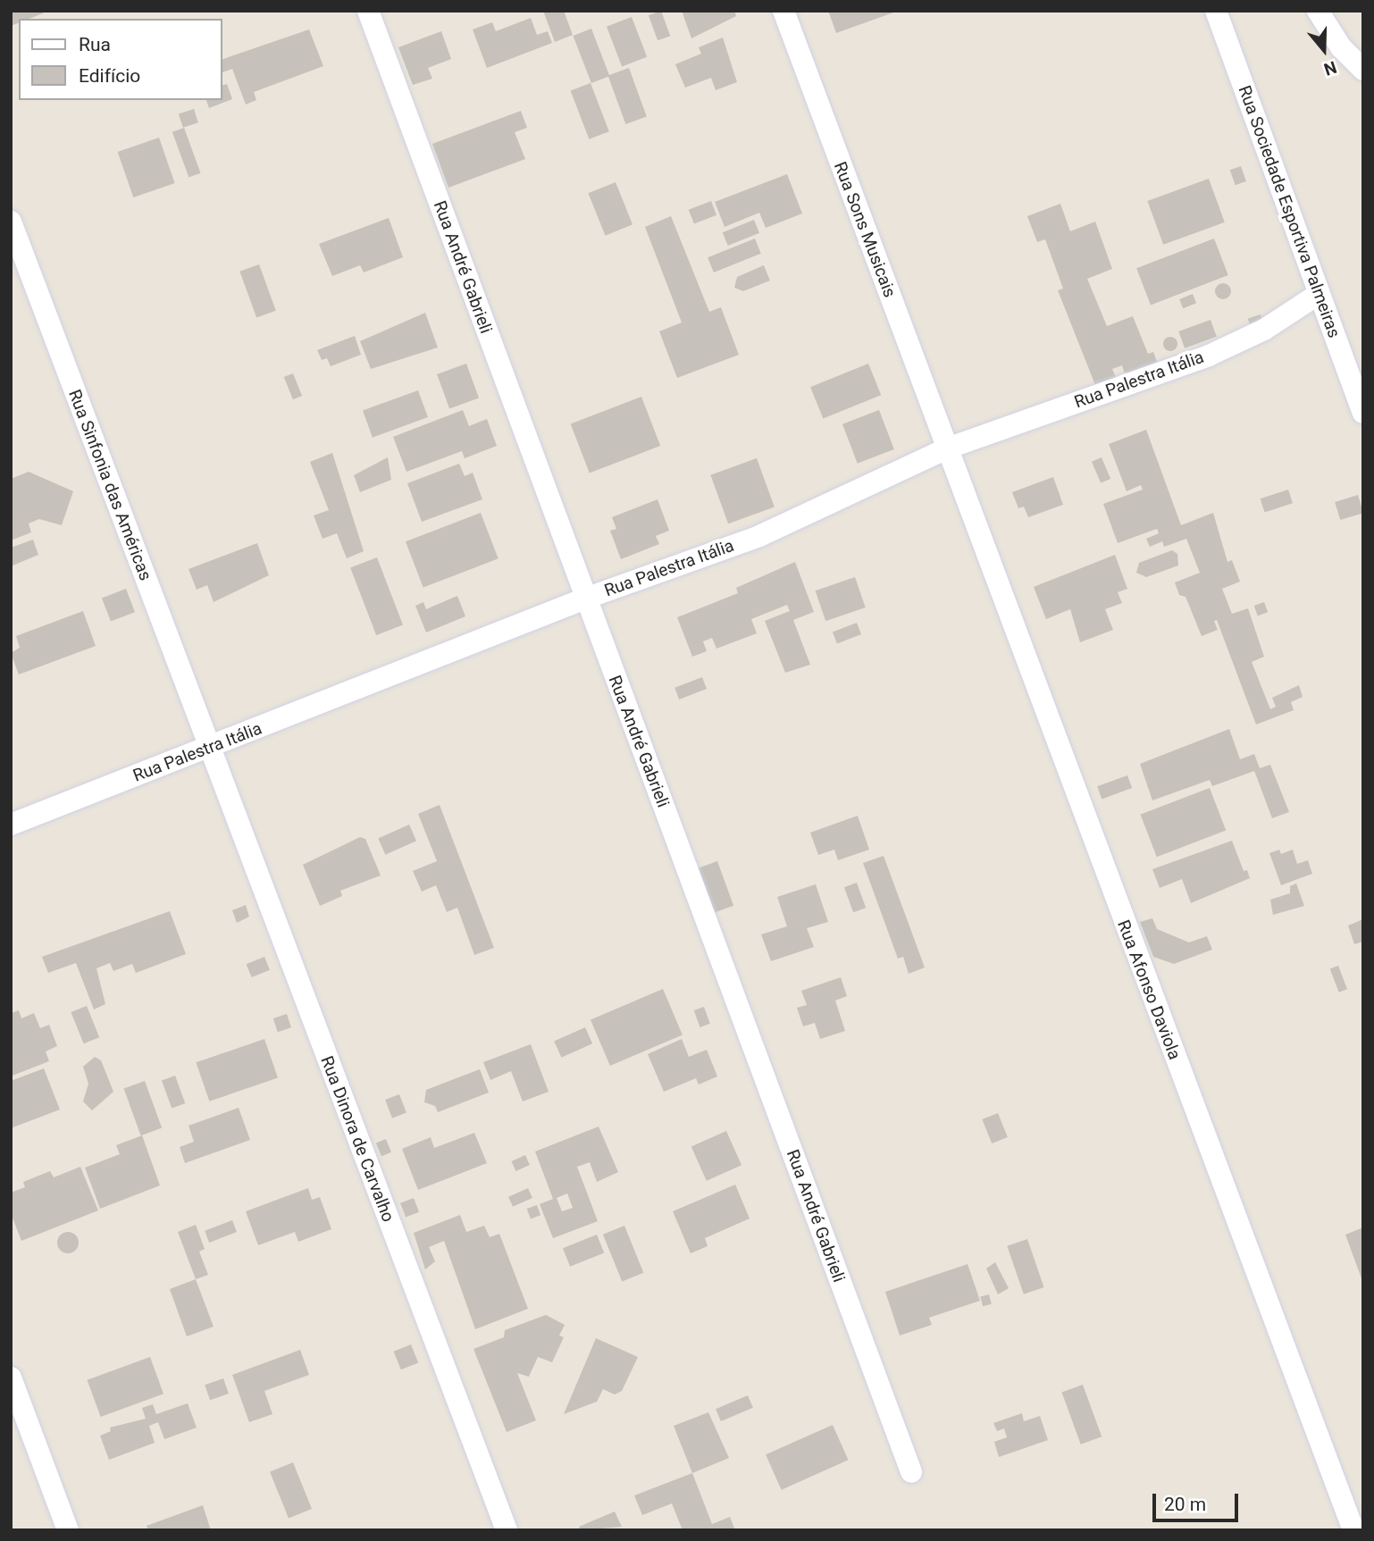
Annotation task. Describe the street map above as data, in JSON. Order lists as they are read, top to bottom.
{
  "streets": {
    "street": [
      "Rua Sociedade Esportiva Palmeiras",
      "Rua Sons Musicais",
      "Rua André Gabrieli",
      "Rua Palestra Itália",
      "Rua Sinfonia das Américas",
      "Rua Afonso Daviola",
      "Rua Dinora de Carvalho"
    ]
  },
  "crossings": [
    ["Rua Sociedade Esportiva Palmeiras", "Rua Palestra Itália"],
    ["Rua Sons Musicais", "Rua Palestra Itália"],
    ["Rua Sons Musicais", "Rua Afonso Daviola"],
    ["Rua André Gabrieli", "Rua Palestra Itália"],
    ["Rua Palestra Itália", "Rua Sinfonia das Américas"],
    ["Rua Palestra Itália", "Rua Afonso Daviola"],
    ["Rua Palestra Itália", "Rua Dinora de Carvalho"],
    ["Rua Sinfonia das Américas", "Rua Dinora de Carvalho"]
  ],
  "legend": ["Rua", "Edifício"],
  "scale_bar": "20 m",
  "north": "bottom"
}
